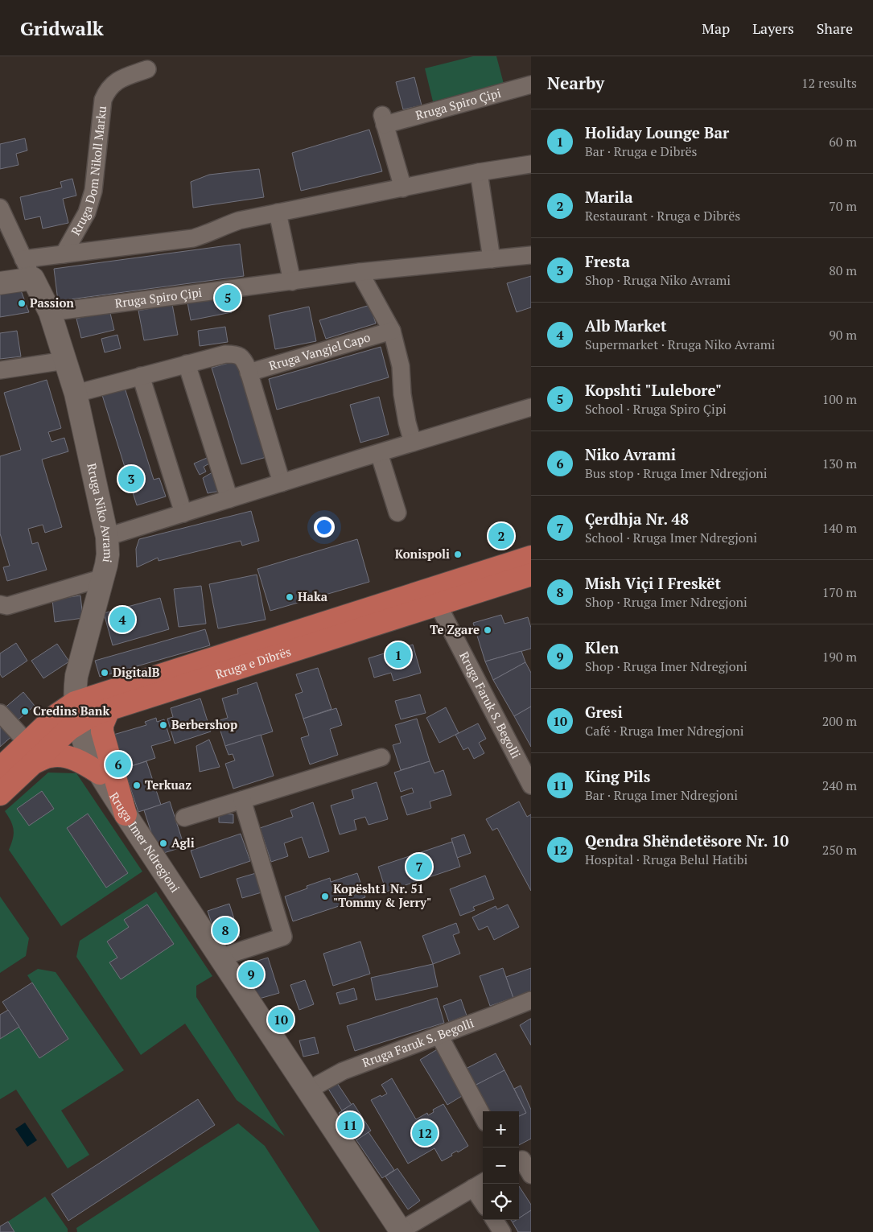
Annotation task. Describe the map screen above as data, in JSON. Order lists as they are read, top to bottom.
{
  "streets": {
    "main road": ["Rruga e Dibrës"],
    "street": [
      "Rruga Spiro Çipi",
      "Rruga Dom Nikoll Marku",
      "Rruga Vangjel Capo",
      "Rruga Niko Avrami",
      "Rruga Faruk S. Begolli",
      "Rruga Imer Ndregjoni"
    ]
  },
  "crossings": [
    ["Rruga Spiro Çipi", "Rruga Niko Avrami"],
    ["Rruga Niko Avrami", "Rruga e Dibrës"],
    ["Rruga Niko Avrami", "Rruga Imer Ndregjoni"],
    ["Rruga e Dibrës", "Rruga Faruk S. Begolli"],
    ["Rruga e Dibrës", "Rruga Imer Ndregjoni"],
    ["Rruga Faruk S. Begolli", "Rruga Imer Ndregjoni"]
  ],
  "places": [
    "Passion",
    "Konispoli",
    "Haka",
    "Te Zgare",
    "DigitalB",
    "Credins Bank",
    "Berbershop",
    "Terkuaz",
    "Agli",
    "Kopësht1 Nr. 51 \"Tommy & Jerry\""
  ],
  "page": {
    "header": "Gridwalk",
    "nav": ["Map", "Layers", "Share"],
    "heading": ["Nearby", "12 results"],
    "list": [
      {
        "mark": "1",
        "name": "Holiday Lounge Bar",
        "note": "Bar · Rruga e Dibrës",
        "value": "60 m"
      },
      {
        "mark": "2",
        "name": "Marila",
        "note": "Restaurant · Rruga e Dibrës",
        "value": "70 m"
      },
      {
        "mark": "3",
        "name": "Fresta",
        "note": "Shop · Rruga Niko Avrami",
        "value": "80 m"
      },
      {
        "mark": "4",
        "name": "Alb Market",
        "note": "Supermarket · Rruga Niko Avrami",
        "value": "90 m"
      },
      {
        "mark": "5",
        "name": "Kopshti \"Lulebore\"",
        "note": "School · Rruga Spiro Çipi",
        "value": "100 m"
      },
      {
        "mark": "6",
        "name": "Niko Avrami",
        "note": "Bus stop · Rruga Imer Ndregjoni",
        "value": "130 m"
      },
      {
        "mark": "7",
        "name": "Çerdhja Nr. 48",
        "note": "School · Rruga Imer Ndregjoni",
        "value": "140 m"
      },
      {
        "mark": "8",
        "name": "Mish Viçi I Freskët",
        "note": "Shop · Rruga Imer Ndregjoni",
        "value": "170 m"
      },
      {
        "mark": "9",
        "name": "Klen",
        "note": "Shop · Rruga Imer Ndregjoni",
        "value": "190 m"
      },
      {
        "mark": "10",
        "name": "Gresi",
        "note": "Café · Rruga Imer Ndregjoni",
        "value": "200 m"
      },
      {
        "mark": "11",
        "name": "King Pils",
        "note": "Bar · Rruga Imer Ndregjoni",
        "value": "240 m"
      },
      {
        "mark": "12",
        "name": "Qendra Shëndetësore Nr. 10",
        "note": "Hospital · Rruga Belul Hatibi",
        "value": "250 m"
      }
    ],
    "pins": [
      "5",
      "3",
      "2",
      "4",
      "1",
      "6",
      "7",
      "8",
      "9",
      "10",
      "11",
      "12"
    ],
    "map_buttons": ["+", "−"]
  }
}
